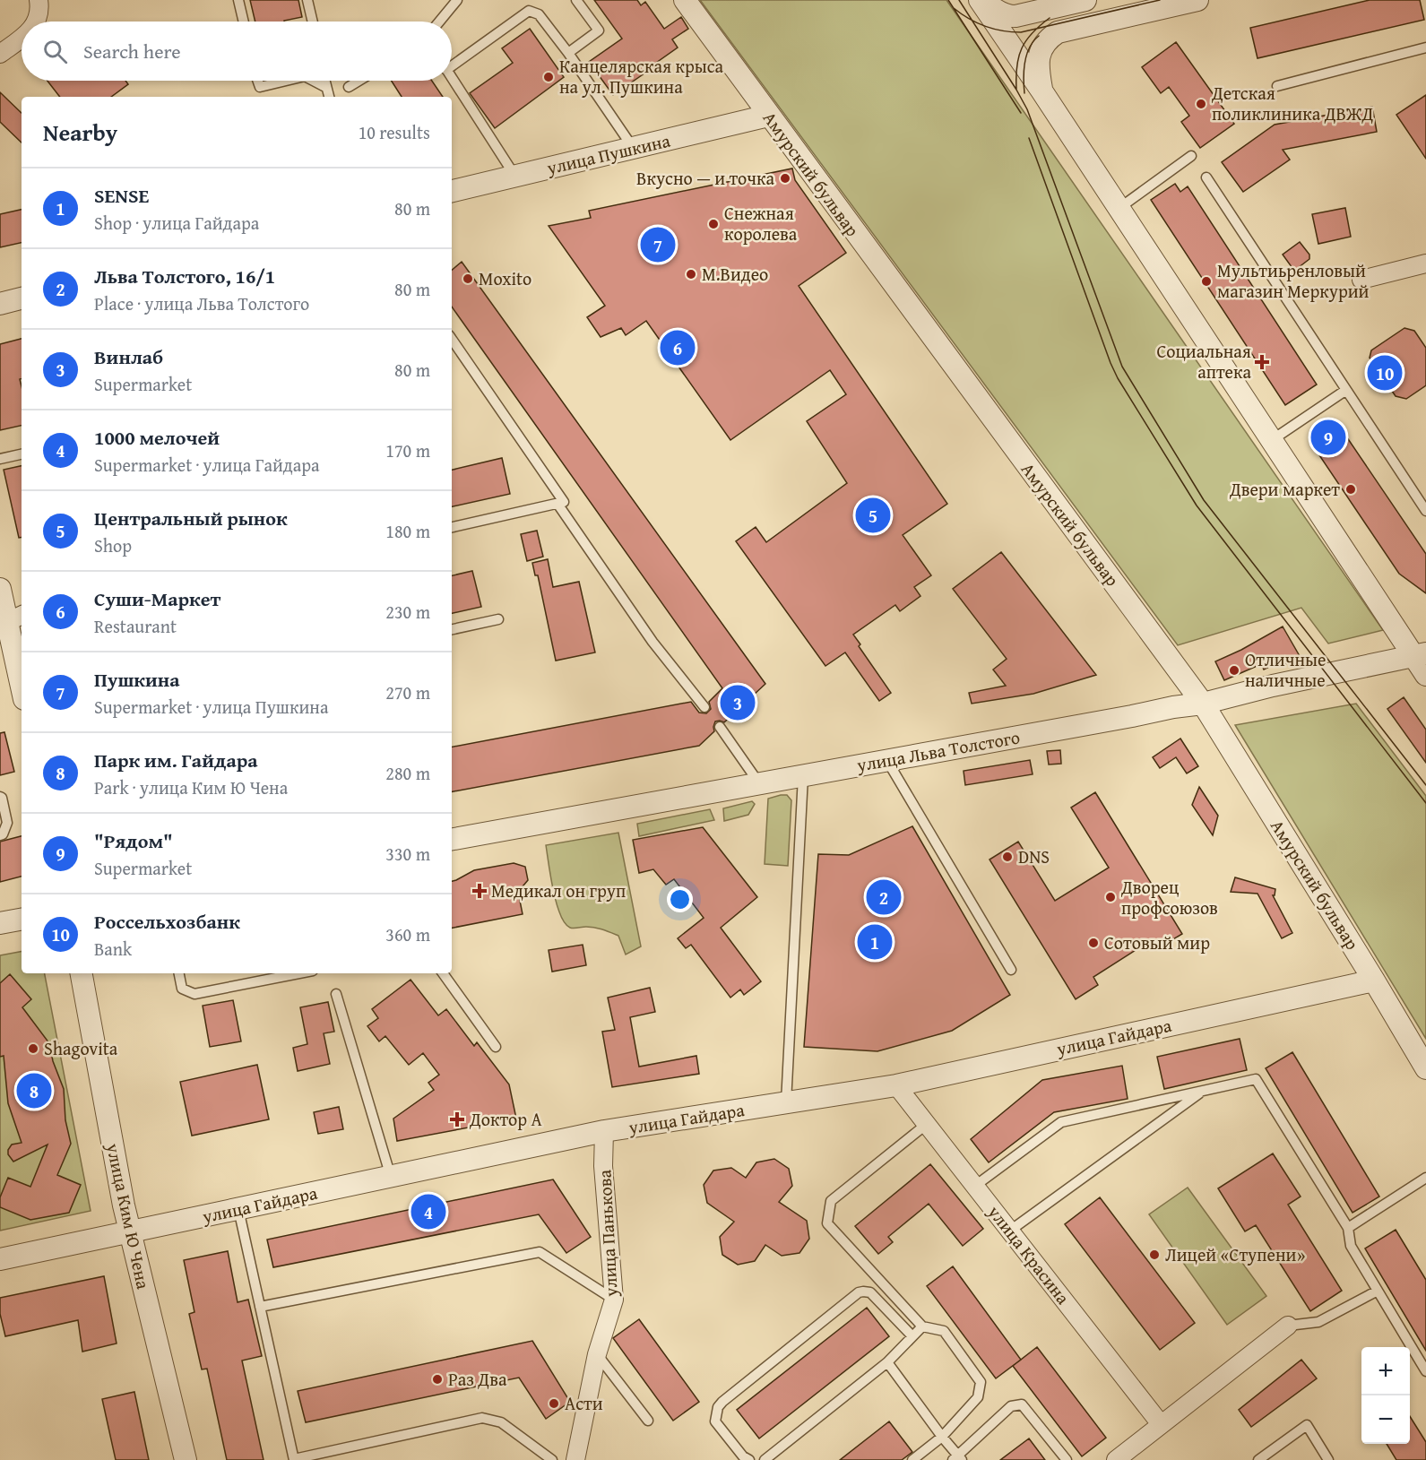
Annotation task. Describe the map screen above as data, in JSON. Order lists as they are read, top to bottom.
{
  "streets": {
    "street": [
      "улица Пушкина",
      "Амурский бульвар",
      "улица Льва Толстого",
      "улица Гайдара",
      "улица Ким Ю Чена",
      "улица Панькова",
      "улица Красина"
    ]
  },
  "crossings": [
    ["улица Пушкина", "Амурский бульвар"],
    ["Амурский бульвар", "улица Льва Толстого"],
    ["Амурский бульвар", "улица Гайдара"],
    ["улица Гайдара", "улица Ким Ю Чена"],
    ["улица Гайдара", "улица Панькова"],
    ["улица Гайдара", "улица Красина"]
  ],
  "places": {
    "other": [
      "Канцелярская крыса на ул. Пушкина",
      "Детская поликлиника ДВЖД",
      "Вкусно — и точка",
      "Снежная королева",
      "М.Видео",
      "Moxito",
      "Мультиьренловый магазин Меркурий",
      "Двери маркет",
      "Отличные наличные",
      "DNS",
      "Дворец профсоюзов",
      "Сотовый мир",
      "Shagovita",
      "Лицей «Ступени»",
      "Раз Два",
      "Асти"
    ],
    "health": ["Социальная аптека", "Медикал он груп", "Доктор А"]
  },
  "page": {
    "search": "Search here",
    "heading": ["Nearby", "10 results"],
    "list": [
      {
        "mark": "1",
        "name": "SENSE",
        "note": "Shop · улица Гайдара",
        "value": "80 m"
      },
      {
        "mark": "2",
        "name": "Льва Толстого, 16/1",
        "note": "Place · улица Льва Толстого",
        "value": "80 m"
      },
      {
        "mark": "3",
        "name": "Винлаб",
        "note": "Supermarket",
        "value": "80 m"
      },
      {
        "mark": "4",
        "name": "1000 мелочей",
        "note": "Supermarket · улица Гайдара",
        "value": "170 m"
      },
      {
        "mark": "5",
        "name": "Центральный рынок",
        "note": "Shop",
        "value": "180 m"
      },
      {
        "mark": "6",
        "name": "Суши-Маркет",
        "note": "Restaurant",
        "value": "230 m"
      },
      {
        "mark": "7",
        "name": "Пушкина",
        "note": "Supermarket · улица Пушкина",
        "value": "270 m"
      },
      {
        "mark": "8",
        "name": "Парк им. Гайдара",
        "note": "Park · улица Ким Ю Чена",
        "value": "280 m"
      },
      {
        "mark": "9",
        "name": "\"Рядом\"",
        "note": "Supermarket",
        "value": "330 m"
      },
      {
        "mark": "10",
        "name": "Россельхозбанк",
        "note": "Bank",
        "value": "360 m"
      }
    ],
    "pins": [
      "7",
      "6",
      "10",
      "9",
      "5",
      "3",
      "2",
      "1",
      "8",
      "4"
    ],
    "map_buttons": ["+", "−"]
  }
}
